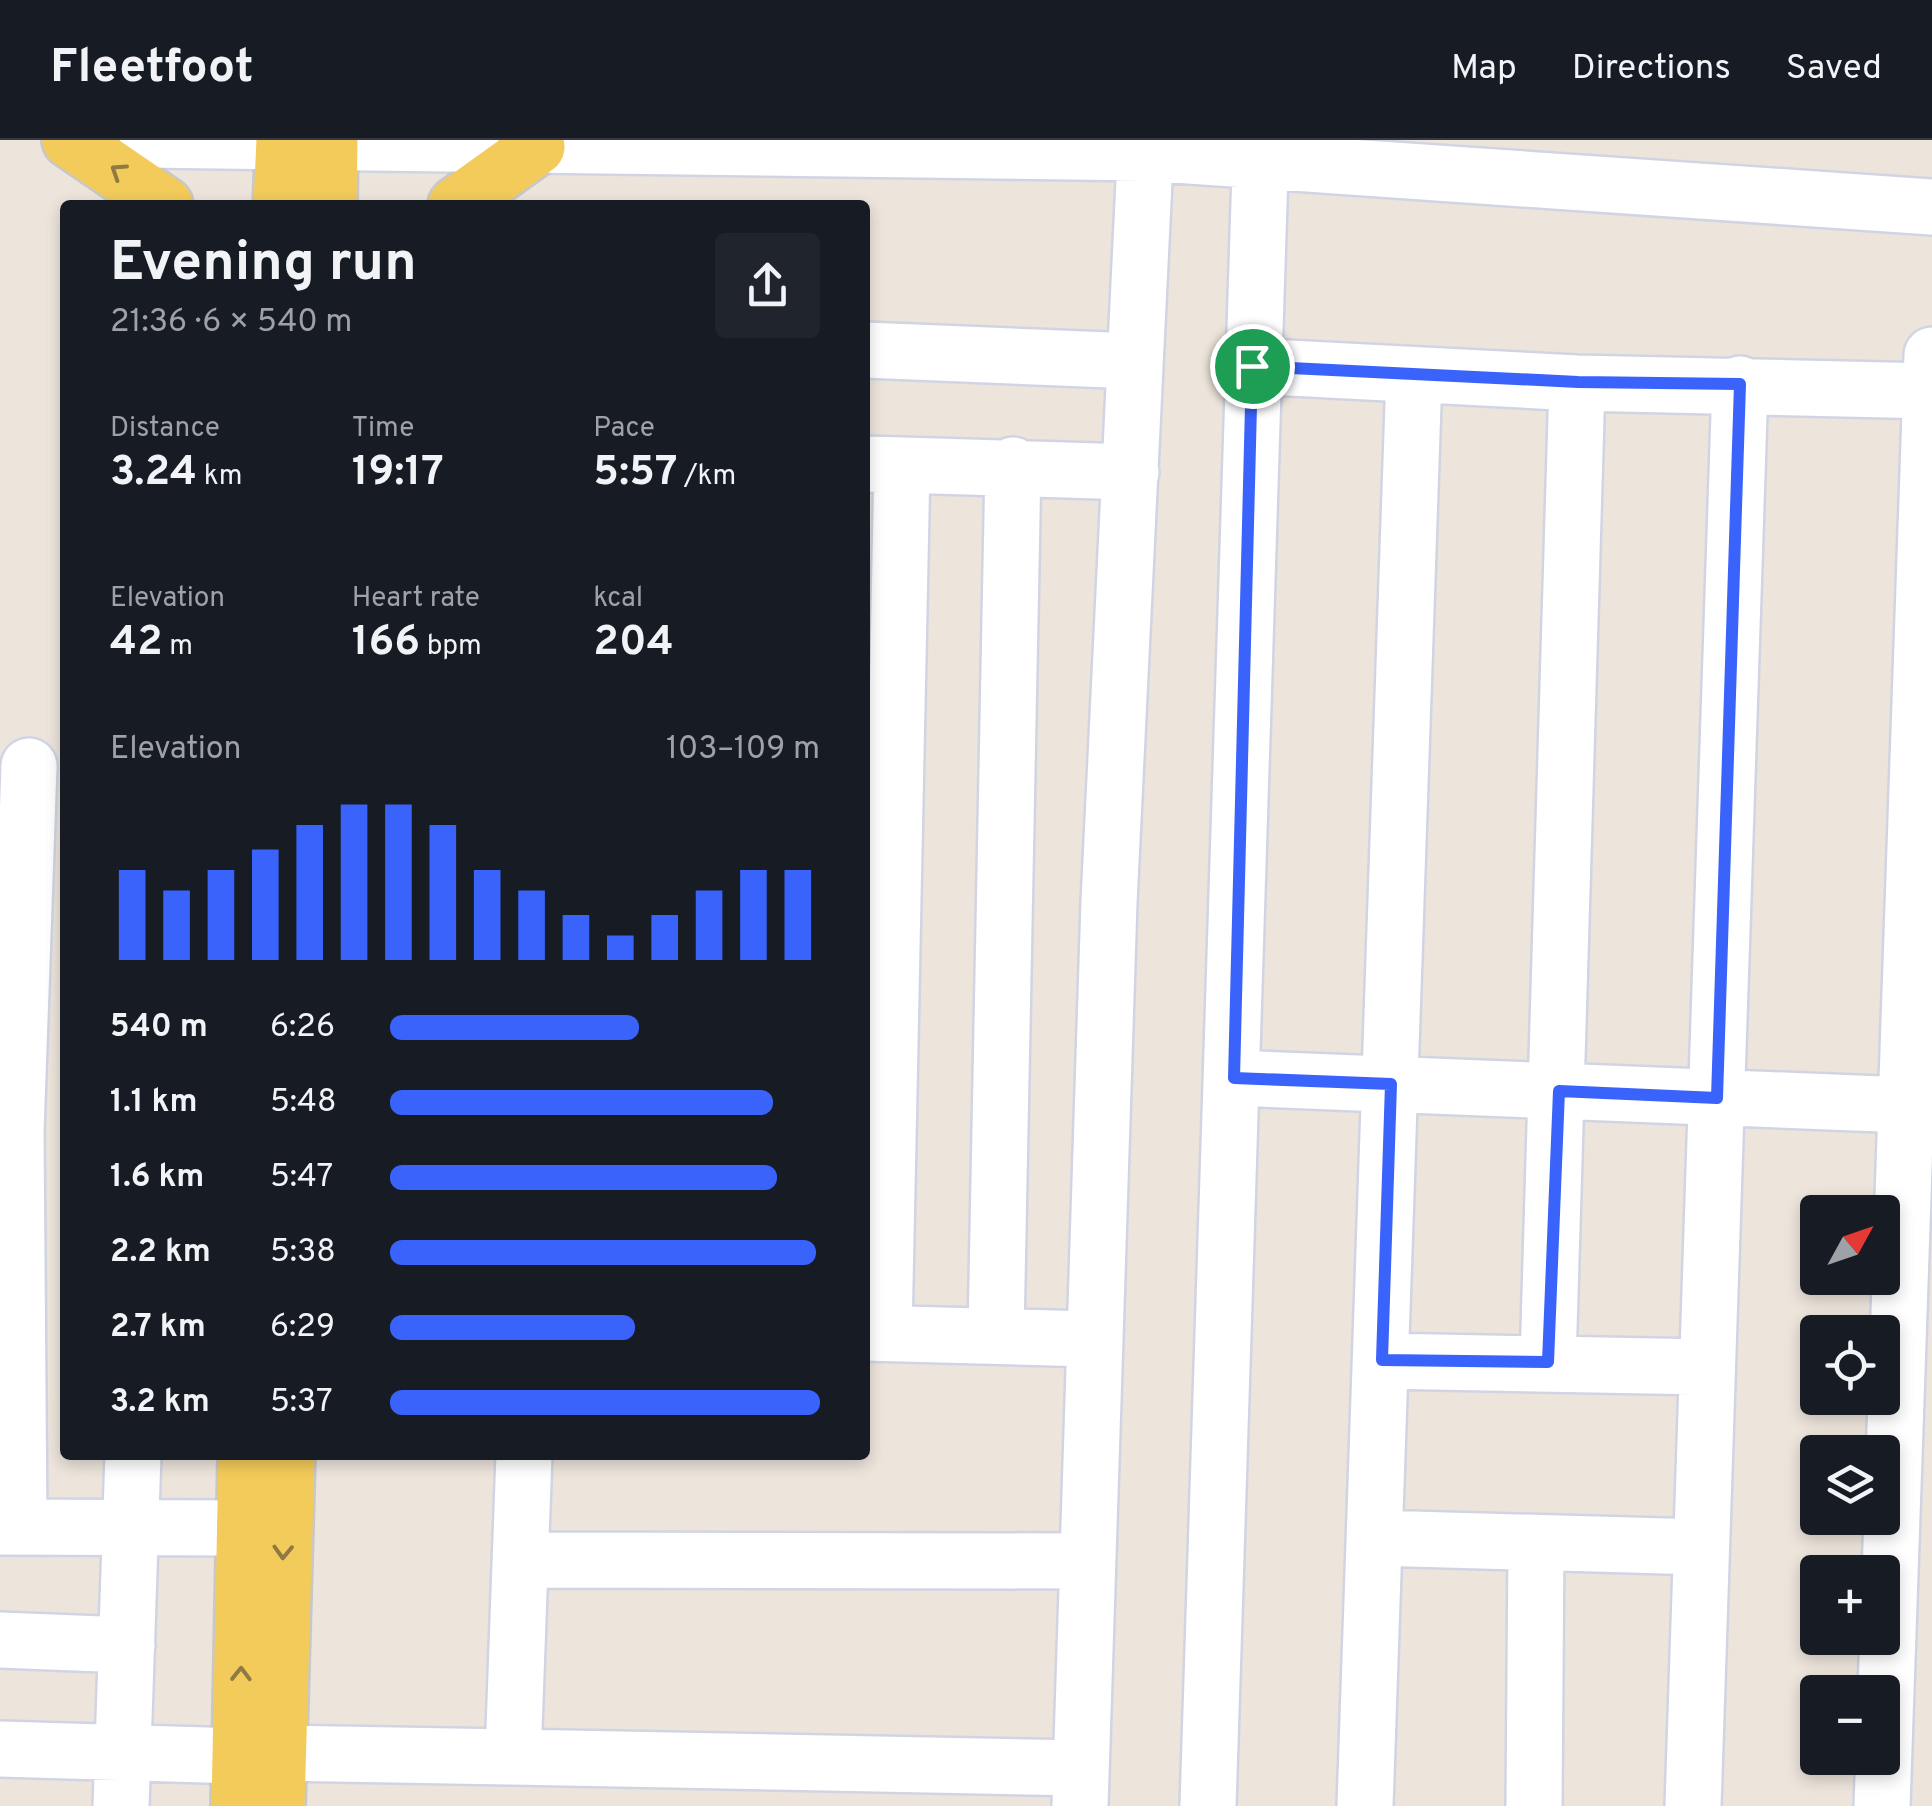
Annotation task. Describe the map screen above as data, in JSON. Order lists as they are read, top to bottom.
{
  "north": "top right",
  "page": {
    "header": "Fleetfoot",
    "nav": ["Map", "Directions", "Saved"],
    "heading": ["Evening run", "21:36 · 6 × 540 m"],
    "stats": [
      ["Distance", "3.24 km"],
      ["Time", "19:17"],
      ["Pace", "5:57 /km"],
      ["Elevation", "42 m"],
      ["Heart rate", "166 bpm"],
      ["kcal", "204"]
    ],
    "chart": ["Elevation", "103–109 m"],
    "list": [
      {
        "name": "540 m",
        "note": "6:26"
      },
      {
        "name": "1.1 km",
        "note": "5:48"
      },
      {
        "name": "1.6 km",
        "note": "5:47"
      },
      {
        "name": "2.2 km",
        "note": "5:38"
      },
      {
        "name": "2.7 km",
        "note": "6:29"
      },
      {
        "name": "3.2 km",
        "note": "5:37"
      }
    ],
    "map_buttons": ["+", "−"]
  }
}
